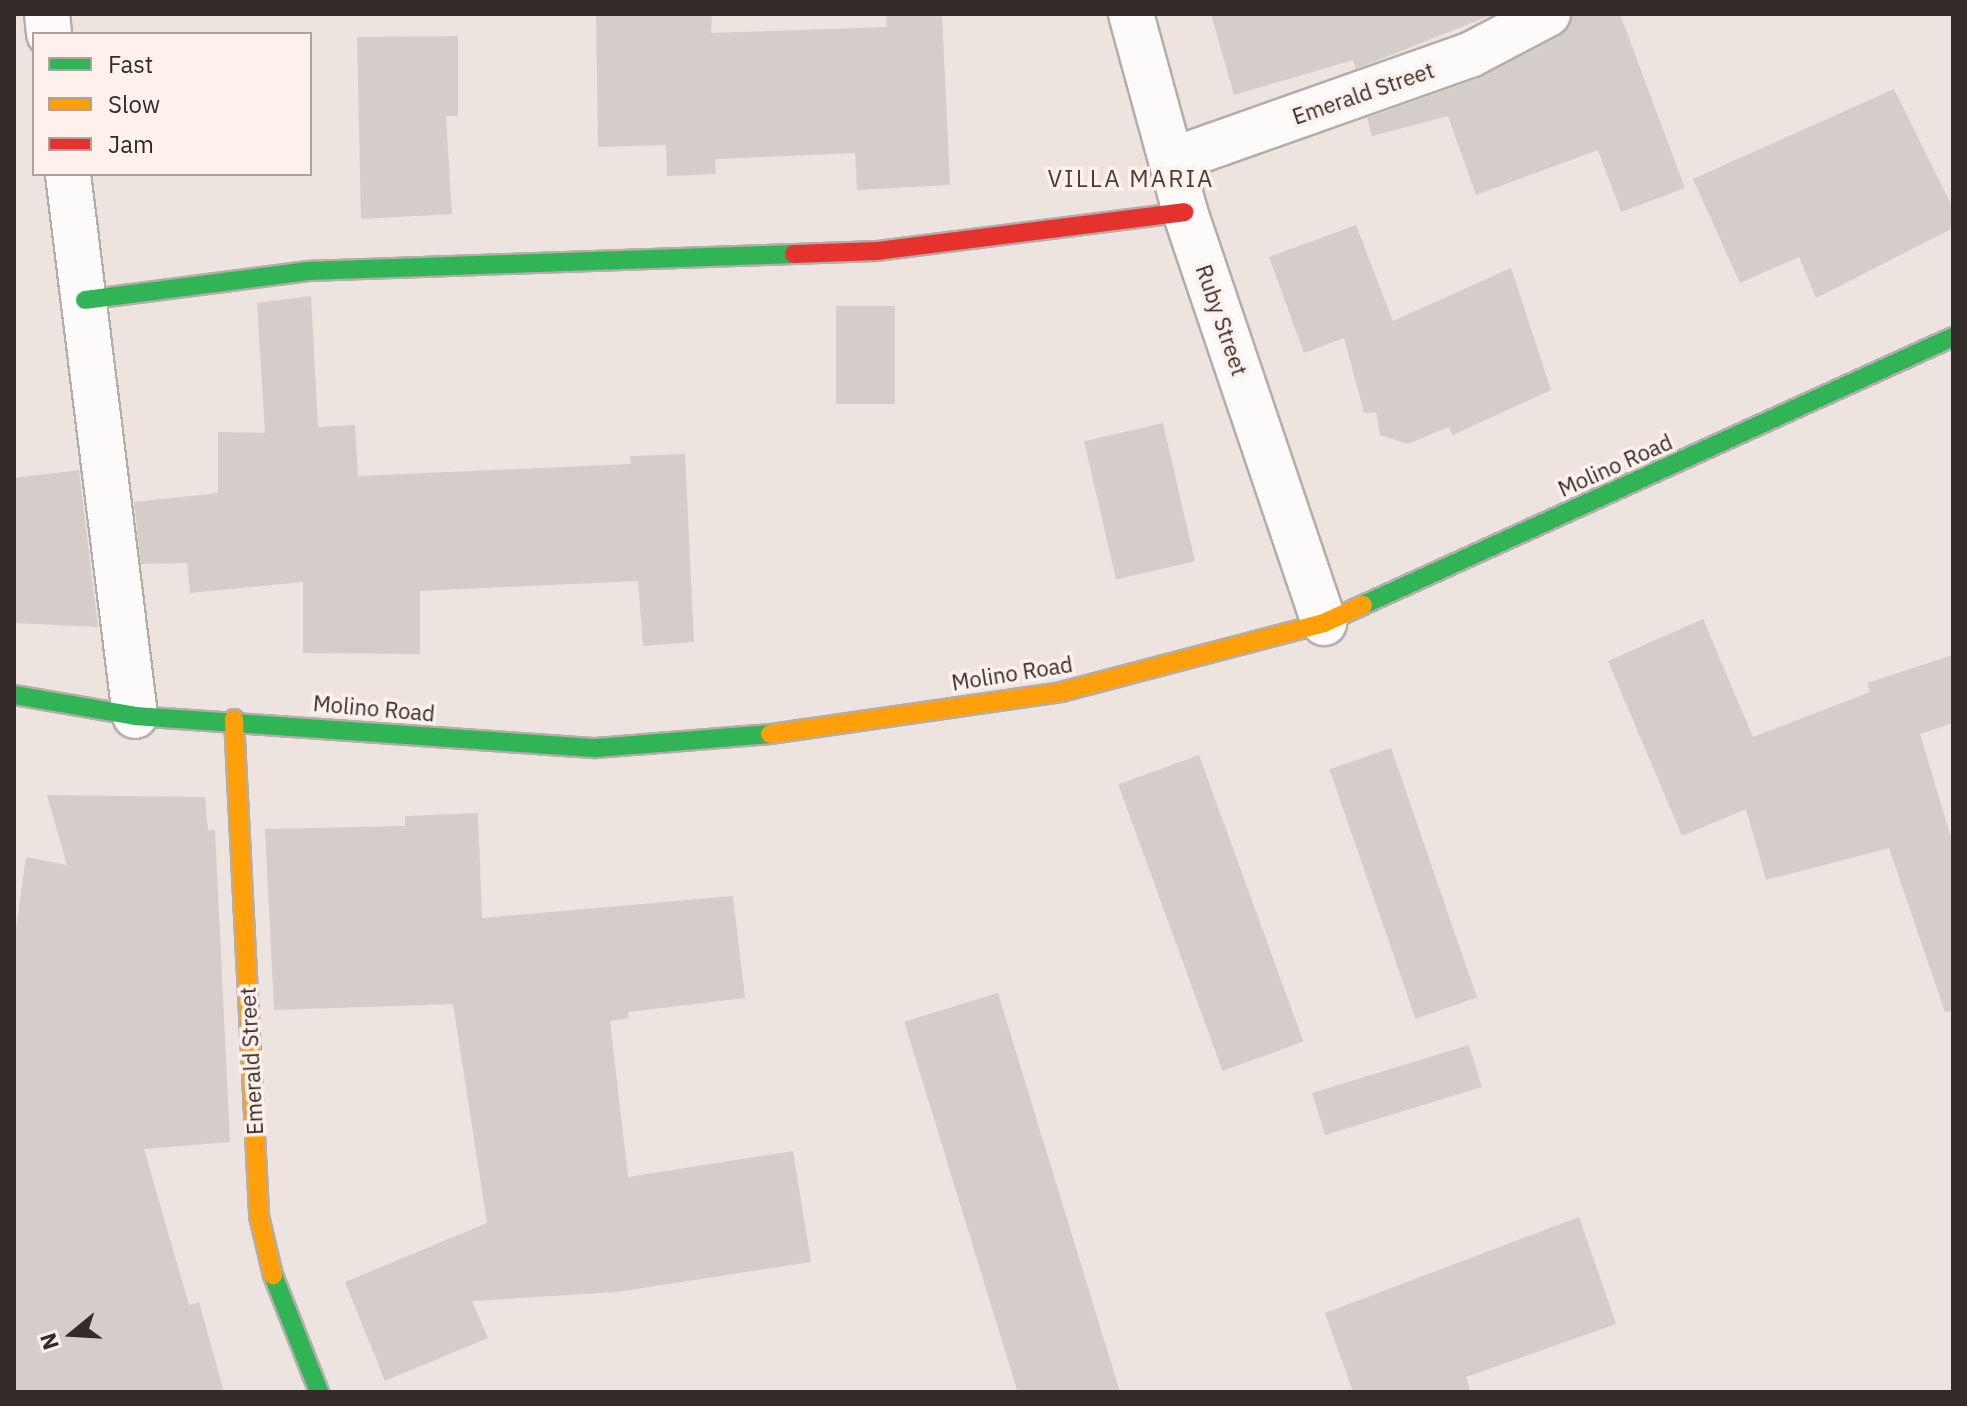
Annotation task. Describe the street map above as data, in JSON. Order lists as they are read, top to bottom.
{
  "streets": {
    "main road": ["Emerald Street", "Molino Road"],
    "street": ["Ruby Street"]
  },
  "crossings": [
    ["Emerald Street", "Ruby Street"],
    ["Emerald Street", "Molino Road"],
    ["Ruby Street", "Molino Road"]
  ],
  "districts": ["VILLA MARIA"],
  "legend": ["Fast", "Slow", "Jam"],
  "north": "left"
}
